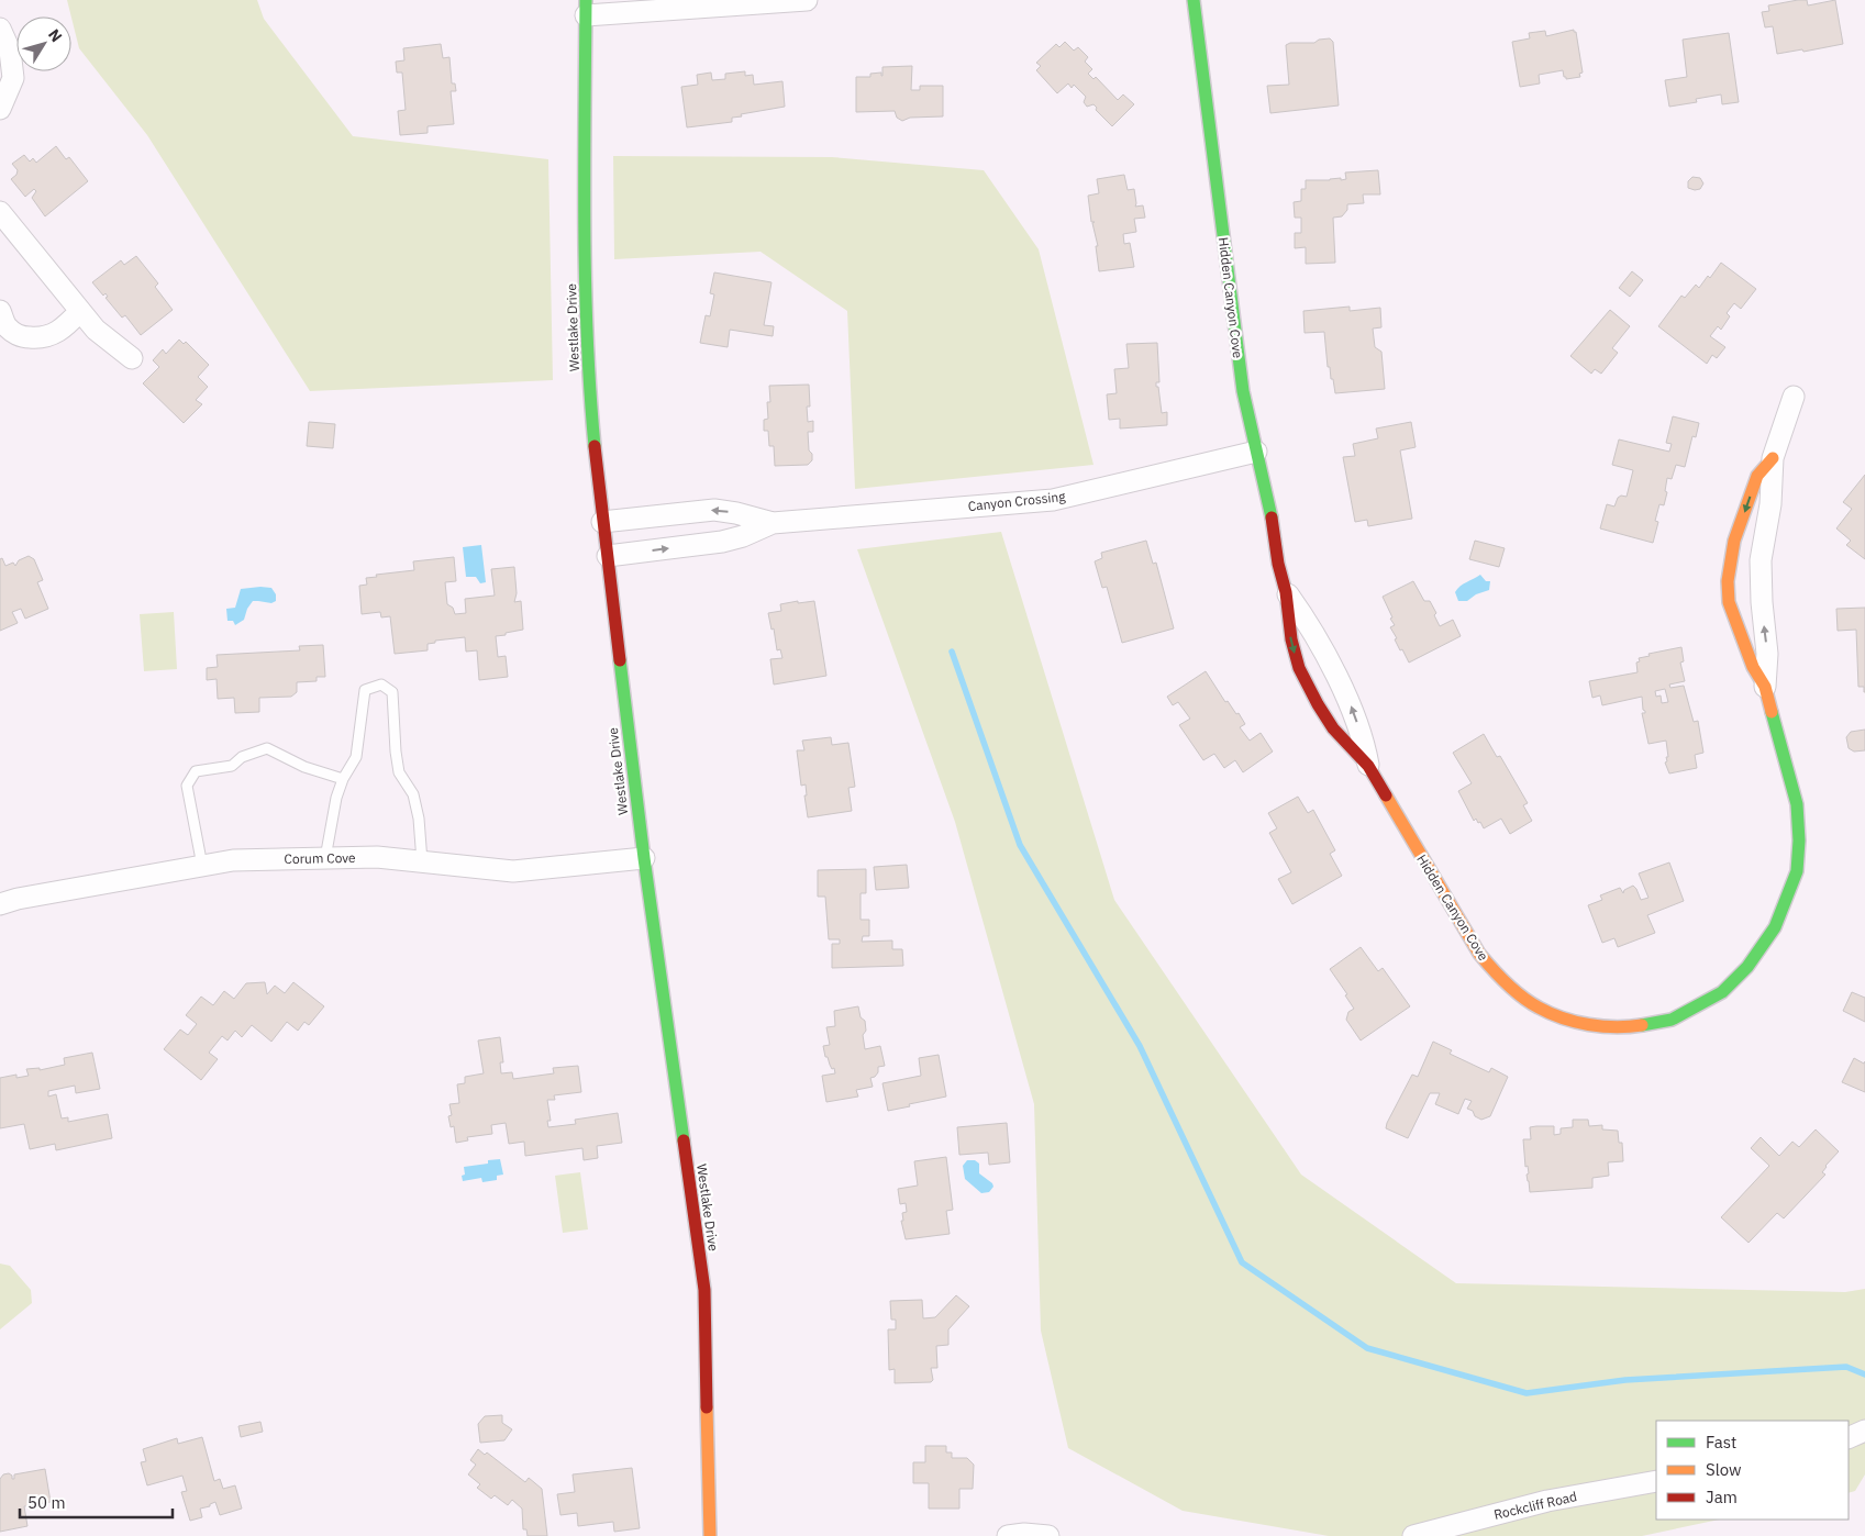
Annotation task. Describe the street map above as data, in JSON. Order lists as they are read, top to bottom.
{
  "streets": {
    "street": [
      "Hidden Canyon Cove",
      "Westlake Drive",
      "Canyon Crossing",
      "Corum Cove",
      "Rockcliff Road"
    ]
  },
  "crossings": [
    ["Hidden Canyon Cove", "Canyon Crossing"],
    ["Westlake Drive", "Canyon Crossing"],
    ["Westlake Drive", "Corum Cove"]
  ],
  "legend": ["Fast", "Slow", "Jam"],
  "scale_bar": "50 m",
  "north": "top right"
}
